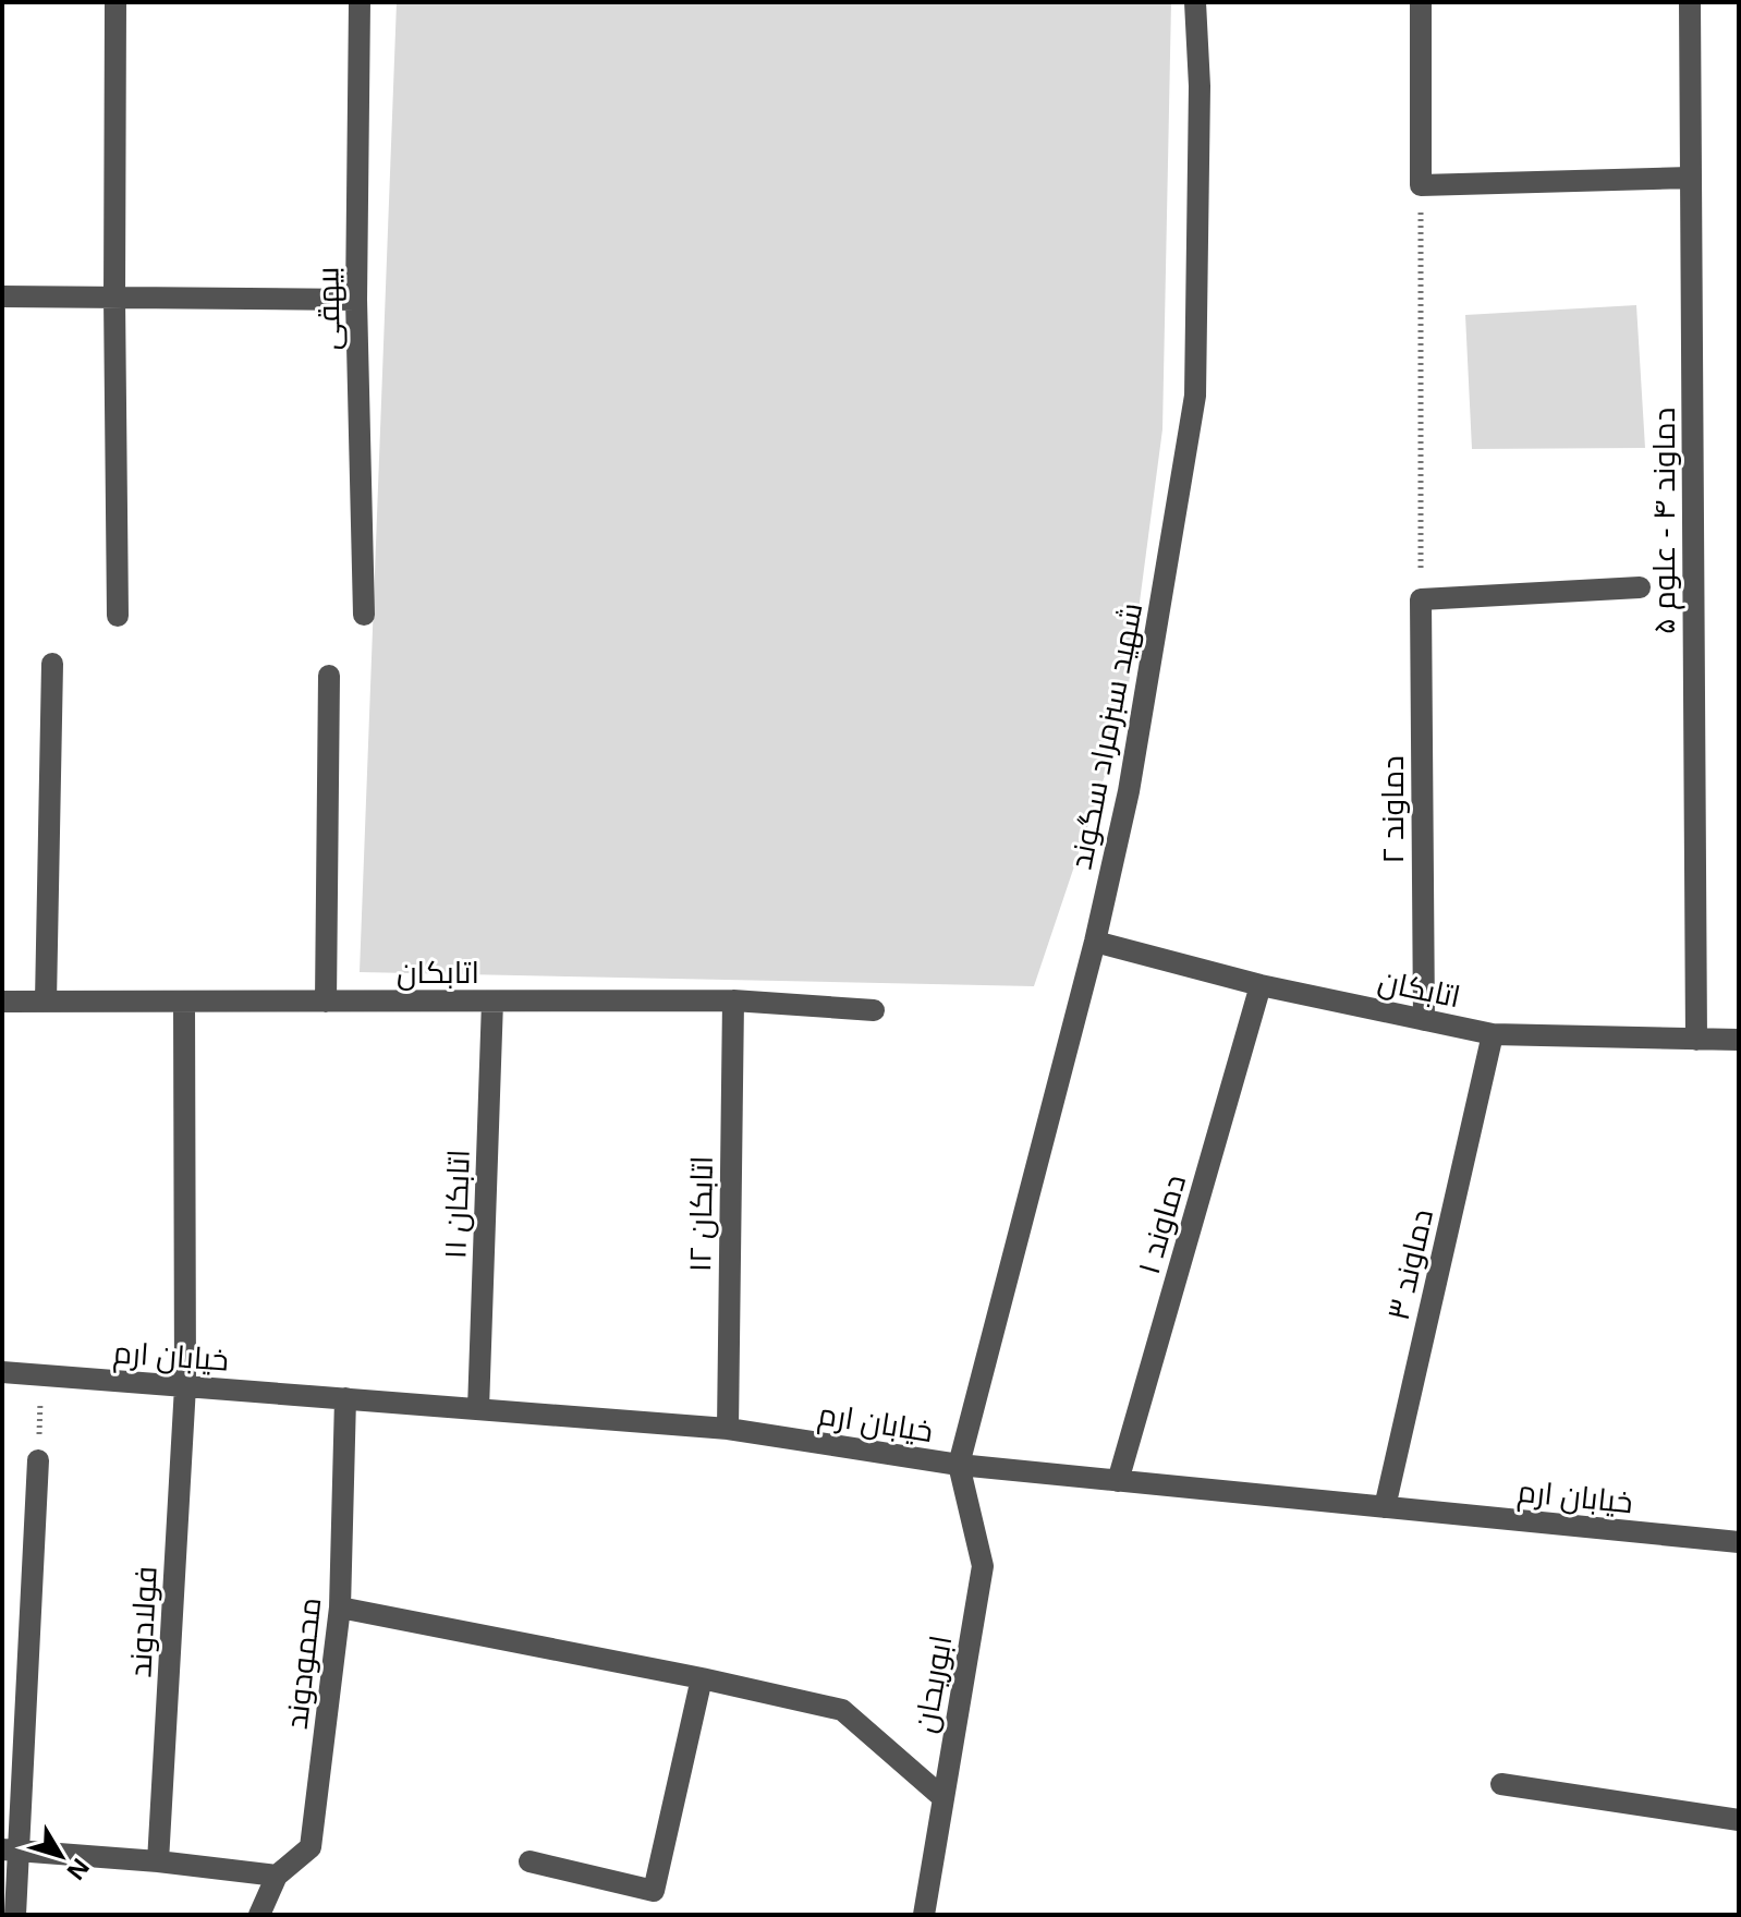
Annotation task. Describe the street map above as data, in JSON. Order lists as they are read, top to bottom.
{
  "streets": {
    "street": [
      "بیهقی",
      "دماوند ۴ - علوم ۵",
      "شهید سبزمراد سگوند",
      "دماوند ۲",
      "اتابکان",
      "اتابکان ۱۱",
      "اتابکان ۱۲",
      "دماوند ۱",
      "دماوند ۳",
      "خیابان ارم",
      "فولادوند",
      "محمودوند",
      "ابوریحان"
    ]
  },
  "crossings": [
    ["دماوند ۴ - علوم ۵", "اتابکان"],
    ["شهید سبزمراد سگوند", "اتابکان"],
    ["شهید سبزمراد سگوند", "خیابان ارم"],
    ["شهید سبزمراد سگوند", "ابوریحان"],
    ["دماوند ۲", "اتابکان"],
    ["اتابکان", "اتابکان ۱۱"],
    ["اتابکان", "اتابکان ۱۲"],
    ["اتابکان", "دماوند ۱"],
    ["اتابکان", "دماوند ۳"],
    ["اتابکان", "فولادوند"],
    ["اتابکان ۱۱", "خیابان ارم"],
    ["اتابکان ۱۲", "خیابان ارم"],
    ["دماوند ۱", "خیابان ارم"],
    ["دماوند ۳", "خیابان ارم"],
    ["خیابان ارم", "فولادوند"],
    ["خیابان ارم", "محمودوند"],
    ["خیابان ارم", "ابوریحان"]
  ],
  "north": "bottom right"
}
